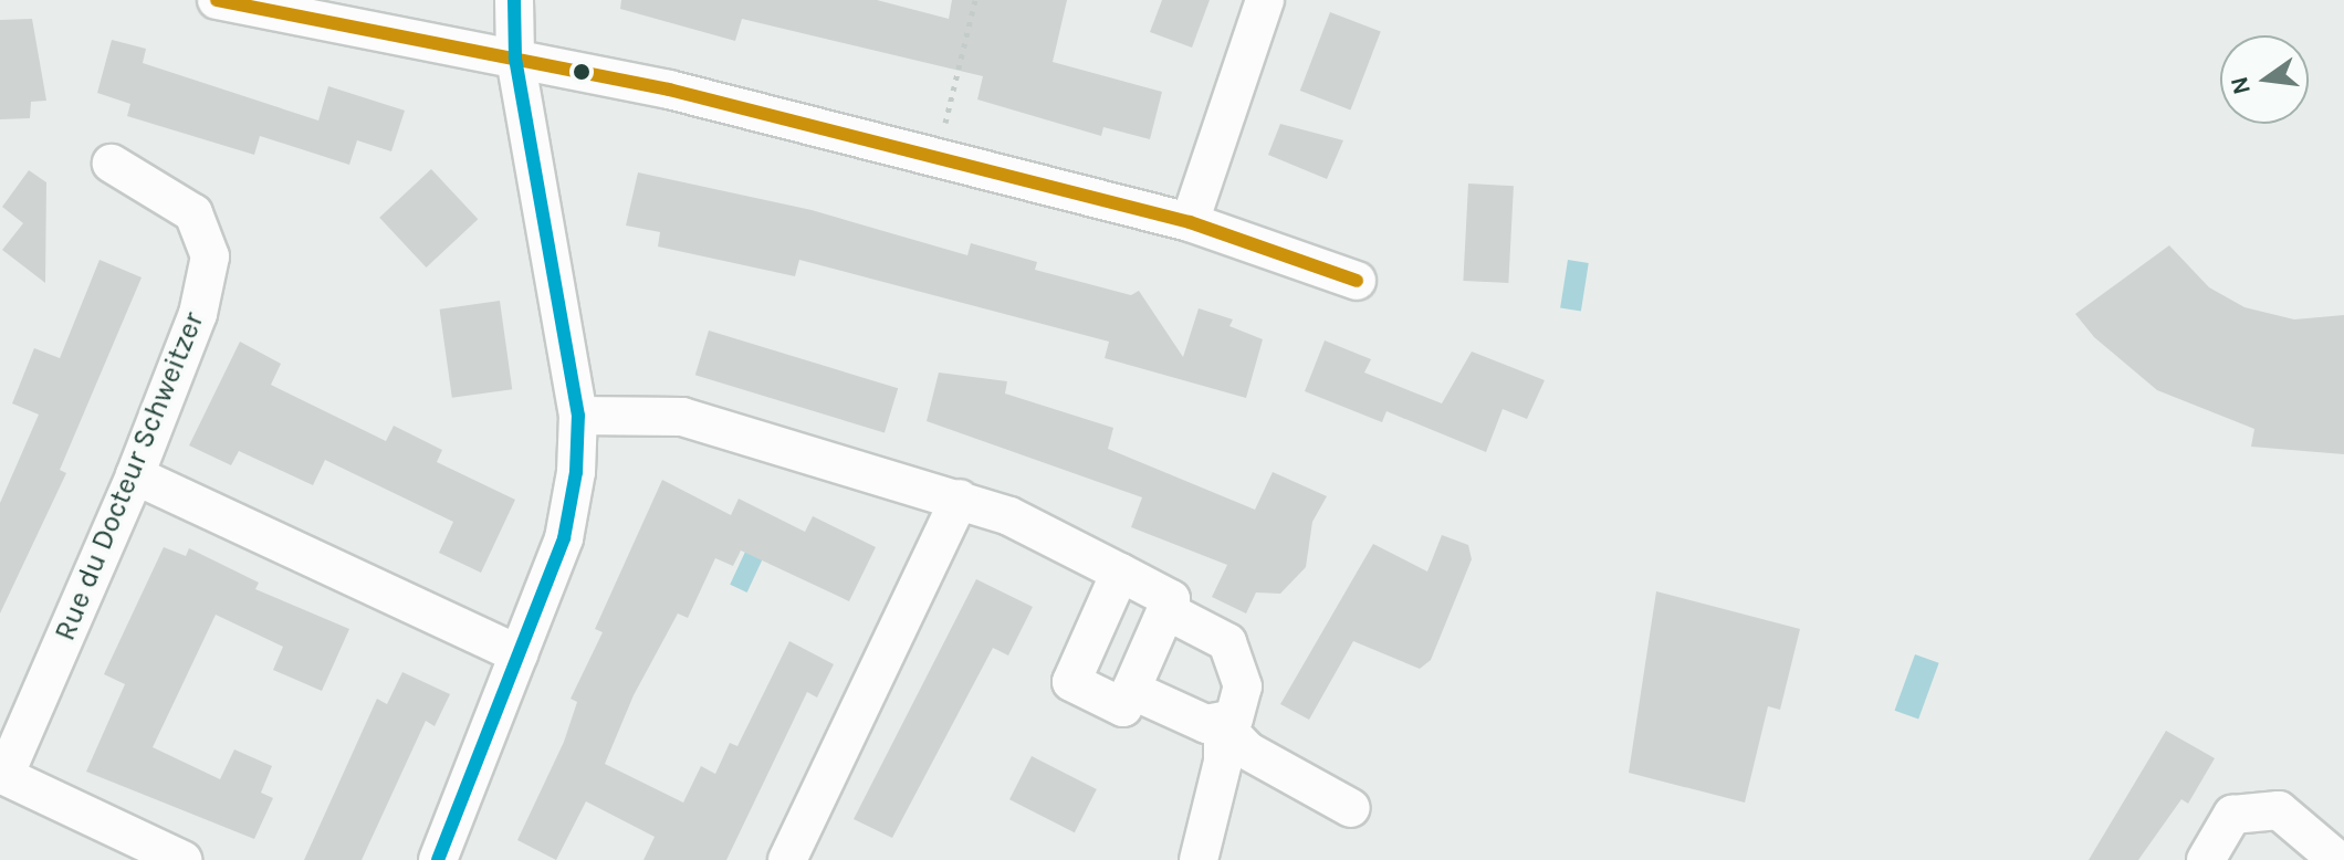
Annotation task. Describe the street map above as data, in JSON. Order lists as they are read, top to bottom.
{
  "streets": {
    "street": ["Rue du Docteur Schweitzer"]
  },
  "north": "left"
}
